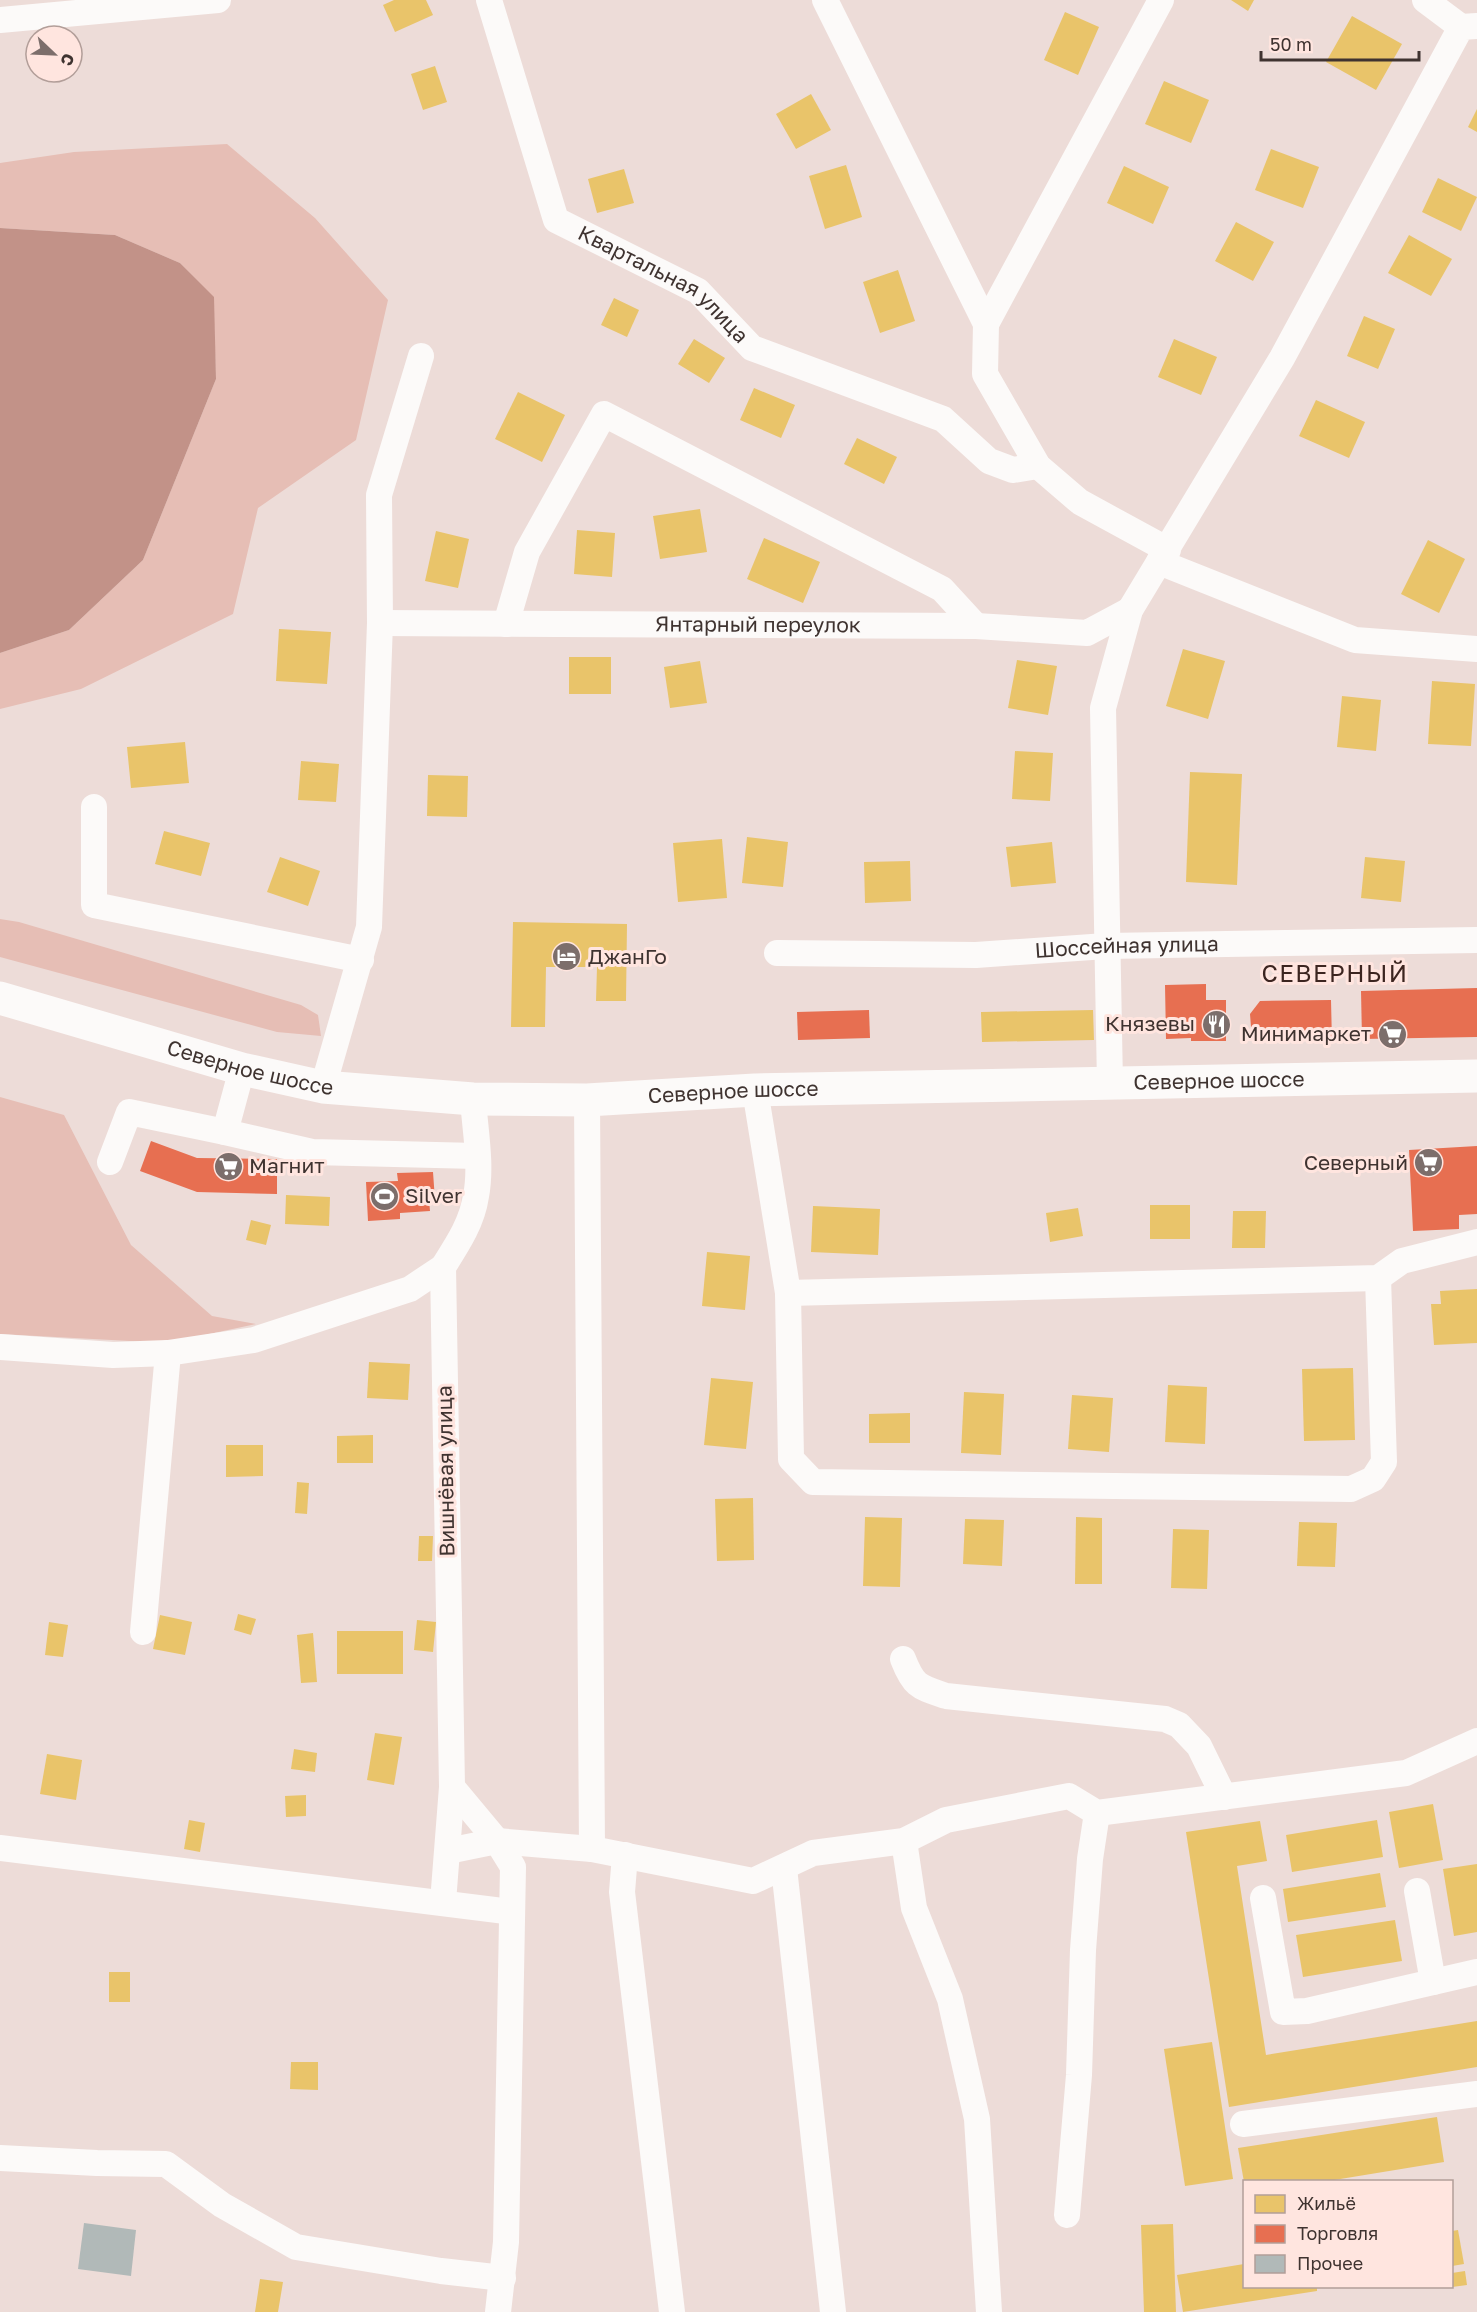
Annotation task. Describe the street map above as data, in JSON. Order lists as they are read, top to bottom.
{
  "streets": {
    "main road": ["Северное шоссе"],
    "street": [
      "Квартальная улица",
      "Янтарный переулок",
      "Шоссейная улица",
      "Вишнёвая улица"
    ]
  },
  "districts": ["СЕВЕРНЫЙ"],
  "places": {
    "hotel": ["ДжанГо"],
    "restaurant": ["Князевы"],
    "supermarket": ["Минимаркет", "Северный", "Магнит"],
    "sports": ["Silver"]
  },
  "legend": ["Жильё", "Торговля", "Прочее"],
  "scale_bar": "50 m",
  "north": "bottom right"
}
